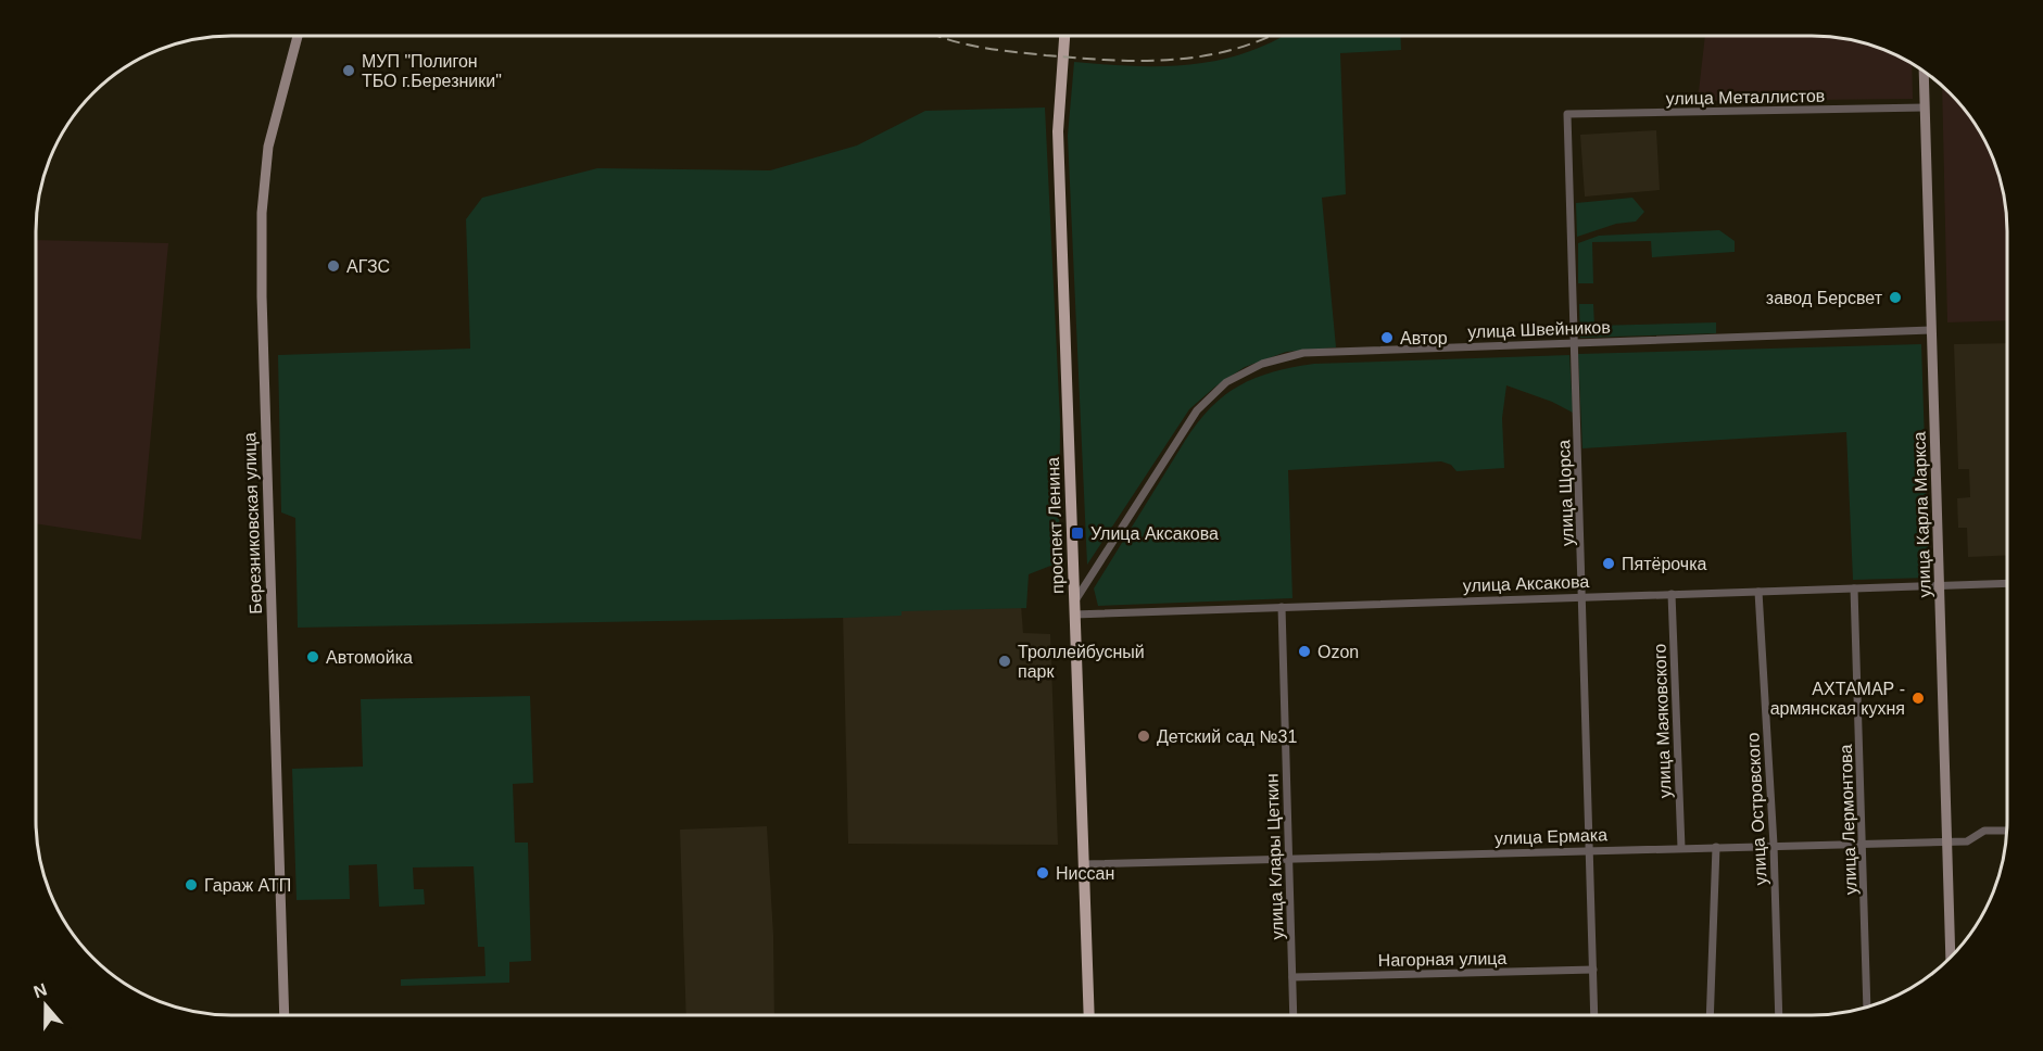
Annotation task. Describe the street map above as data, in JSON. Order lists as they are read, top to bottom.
{
  "streets": {
    "main road": ["проспект Ленина"],
    "street": [
      "улица Металлистов",
      "улица Швейников",
      "улица Щорса",
      "улица Карла Маркса",
      "Березниковская улица",
      "улица Аксакова",
      "улица Маяковского",
      "улица Островского",
      "улица Лермонтова",
      "улица Ермака",
      "улица Клары Цеткин",
      "Нагорная улица"
    ]
  },
  "crossings": [
    ["улица Металлистов", "улица Щорса"],
    ["улица Металлистов", "улица Карла Маркса"],
    ["улица Швейников", "улица Щорса"],
    ["улица Швейников", "улица Карла Маркса"],
    ["улица Швейников", "проспект Ленина"],
    ["улица Швейников", "улица Аксакова"],
    ["улица Щорса", "улица Аксакова"],
    ["улица Щорса", "улица Ермака"],
    ["улица Щорса", "Нагорная улица"],
    ["улица Карла Маркса", "улица Аксакова"],
    ["улица Карла Маркса", "улица Ермака"],
    ["проспект Ленина", "улица Аксакова"],
    ["проспект Ленина", "улица Ермака"],
    ["улица Аксакова", "улица Маяковского"],
    ["улица Аксакова", "улица Островского"],
    ["улица Аксакова", "улица Лермонтова"],
    ["улица Аксакова", "улица Клары Цеткин"],
    ["улица Маяковского", "улица Ермака"],
    ["улица Островского", "улица Ермака"],
    ["улица Лермонтова", "улица Ермака"],
    ["улица Ермака", "улица Клары Цеткин"],
    ["улица Клары Цеткин", "Нагорная улица"]
  ],
  "places": {
    "other": [
      "МУП \"Полигон ТБО г.Березники\"",
      "АГЗС",
      "завод Берсвет",
      "Автор",
      "Пятёрочка",
      "Ozon",
      "Автомойка",
      "Троллейбусный парк",
      "АХТАМАР - армянская кухня",
      "Детский сад №31",
      "Ниссан",
      "Гараж АТП"
    ],
    "transit": ["Улица Аксакова"]
  },
  "north": "top"
}
